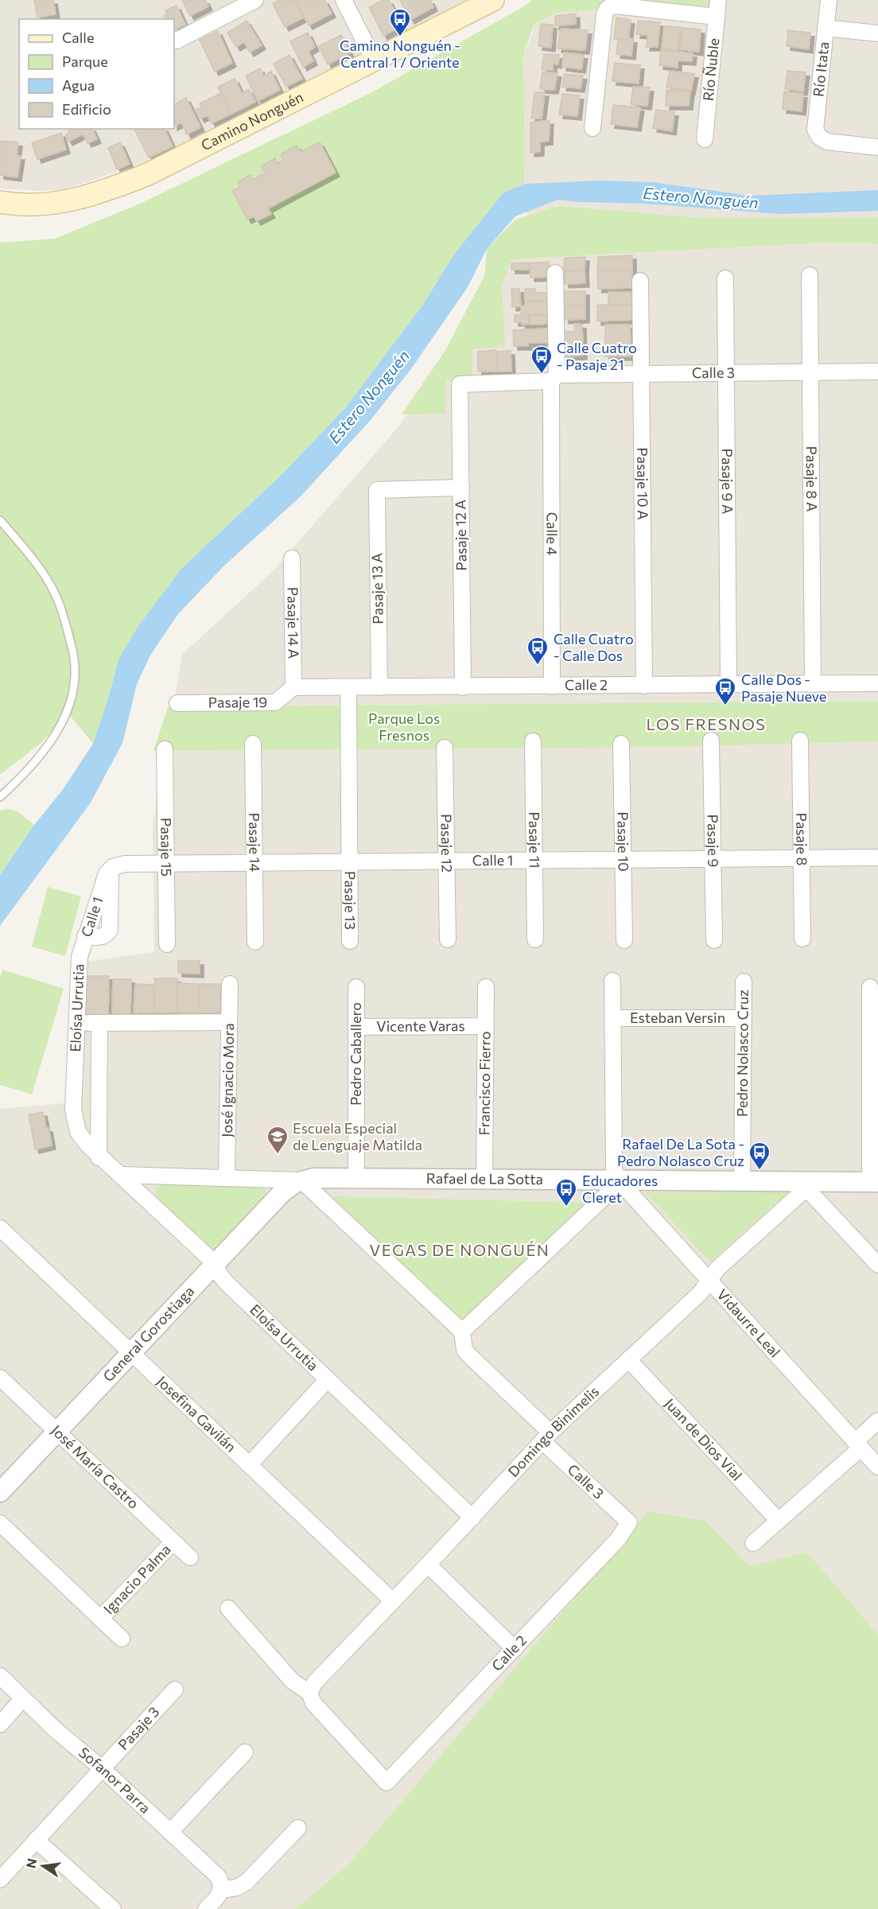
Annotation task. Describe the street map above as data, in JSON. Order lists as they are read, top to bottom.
{
  "streets": {
    "main road": ["Camino Nonguén"],
    "street": [
      "Río Ñuble",
      "Río Itata",
      "Calle 3",
      "Pasaje 8 A",
      "Pasaje 9 A",
      "Pasaje 10 A",
      "Calle 4",
      "Pasaje 12 A",
      "Pasaje 13 A",
      "Pasaje 14 A",
      "Calle 2",
      "Pasaje 19",
      "Pasaje 8",
      "Pasaje 11",
      "Pasaje 9",
      "Pasaje 14",
      "Pasaje 10",
      "Pasaje 12",
      "Pasaje 15",
      "Calle 1",
      "Pasaje 13",
      "Eloísa Urrutia",
      "Esteban Versin",
      "Vicente Varas",
      "Pedro Nolasco Cruz",
      "Pedro Caballero",
      "José Ignacio Mora",
      "Francisco Fierro",
      "Rafael de La Sotta",
      "Vidaurre Leal",
      "General Gorostiaga",
      "Josefina Gavilán",
      "Domingo Binimelis",
      "Juan de Dios Vial",
      "José María Castro",
      "Ignacio Palma",
      "Pasaje 3",
      "Sofanor Parra"
    ]
  },
  "crossings": [
    ["Calle 3", "Pasaje 8 A"],
    ["Calle 3", "Pasaje 9 A"],
    ["Calle 3", "Pasaje 10 A"],
    ["Calle 3", "Calle 4"],
    ["Calle 3", "Pasaje 12 A"],
    ["Calle 3", "Calle 2"],
    ["Calle 3", "Domingo Binimelis"],
    ["Pasaje 8 A", "Calle 2"],
    ["Pasaje 9 A", "Calle 2"],
    ["Pasaje 10 A", "Calle 2"],
    ["Calle 4", "Calle 2"],
    ["Pasaje 12 A", "Pasaje 13 A"],
    ["Pasaje 12 A", "Calle 2"],
    ["Pasaje 13 A", "Calle 2"],
    ["Pasaje 14 A", "Calle 2"],
    ["Pasaje 14 A", "Pasaje 19"],
    ["Calle 2", "Pasaje 19"],
    ["Calle 2", "Domingo Binimelis"],
    ["Pasaje 8", "Calle 1"],
    ["Pasaje 11", "Calle 1"],
    ["Pasaje 9", "Calle 1"],
    ["Pasaje 14", "Calle 1"],
    ["Pasaje 10", "Calle 1"],
    ["Pasaje 12", "Calle 1"],
    ["Pasaje 15", "Calle 1"],
    ["Calle 1", "Pasaje 13"],
    ["Calle 1", "Eloísa Urrutia"],
    ["Eloísa Urrutia", "José Ignacio Mora"],
    ["Eloísa Urrutia", "Rafael de La Sotta"],
    ["Eloísa Urrutia", "General Gorostiaga"],
    ["Eloísa Urrutia", "Domingo Binimelis"],
    ["Esteban Versin", "Pedro Nolasco Cruz"],
    ["Vicente Varas", "Pedro Caballero"],
    ["Vicente Varas", "Francisco Fierro"],
    ["Pedro Nolasco Cruz", "Rafael de La Sotta"],
    ["Pedro Caballero", "Rafael de La Sotta"],
    ["José Ignacio Mora", "Rafael de La Sotta"],
    ["Francisco Fierro", "Rafael de La Sotta"],
    ["Rafael de La Sotta", "Vidaurre Leal"],
    ["Rafael de La Sotta", "General Gorostiaga"],
    ["Rafael de La Sotta", "Domingo Binimelis"],
    ["Vidaurre Leal", "Domingo Binimelis"],
    ["General Gorostiaga", "Josefina Gavilán"],
    ["General Gorostiaga", "José María Castro"],
    ["Josefina Gavilán", "Domingo Binimelis"],
    ["Domingo Binimelis", "Juan de Dios Vial"],
    ["José María Castro", "Ignacio Palma"],
    ["Pasaje 3", "Sofanor Parra"]
  ],
  "districts": ["LOS FRESNOS", "VEGAS DE NONGUÉN"],
  "water": ["Estero Nonguén"],
  "parks": ["Parque Los Fresnos"],
  "places": {
    "bus stop": [
      "Camino Nonguén - Central 1 / Oriente",
      "Calle Cuatro - Pasaje 21",
      "Calle Cuatro - Calle Dos",
      "Calle Dos - Pasaje Nueve",
      "Rafael De La Sota - Pedro Nolasco Cruz",
      "Educadores Cleret"
    ],
    "school or university": ["Escuela Especial de Lenguaje Matilda"]
  },
  "legend": [
    "Calle",
    "Parque",
    "Agua",
    "Edificio"
  ],
  "north": "left"
}
